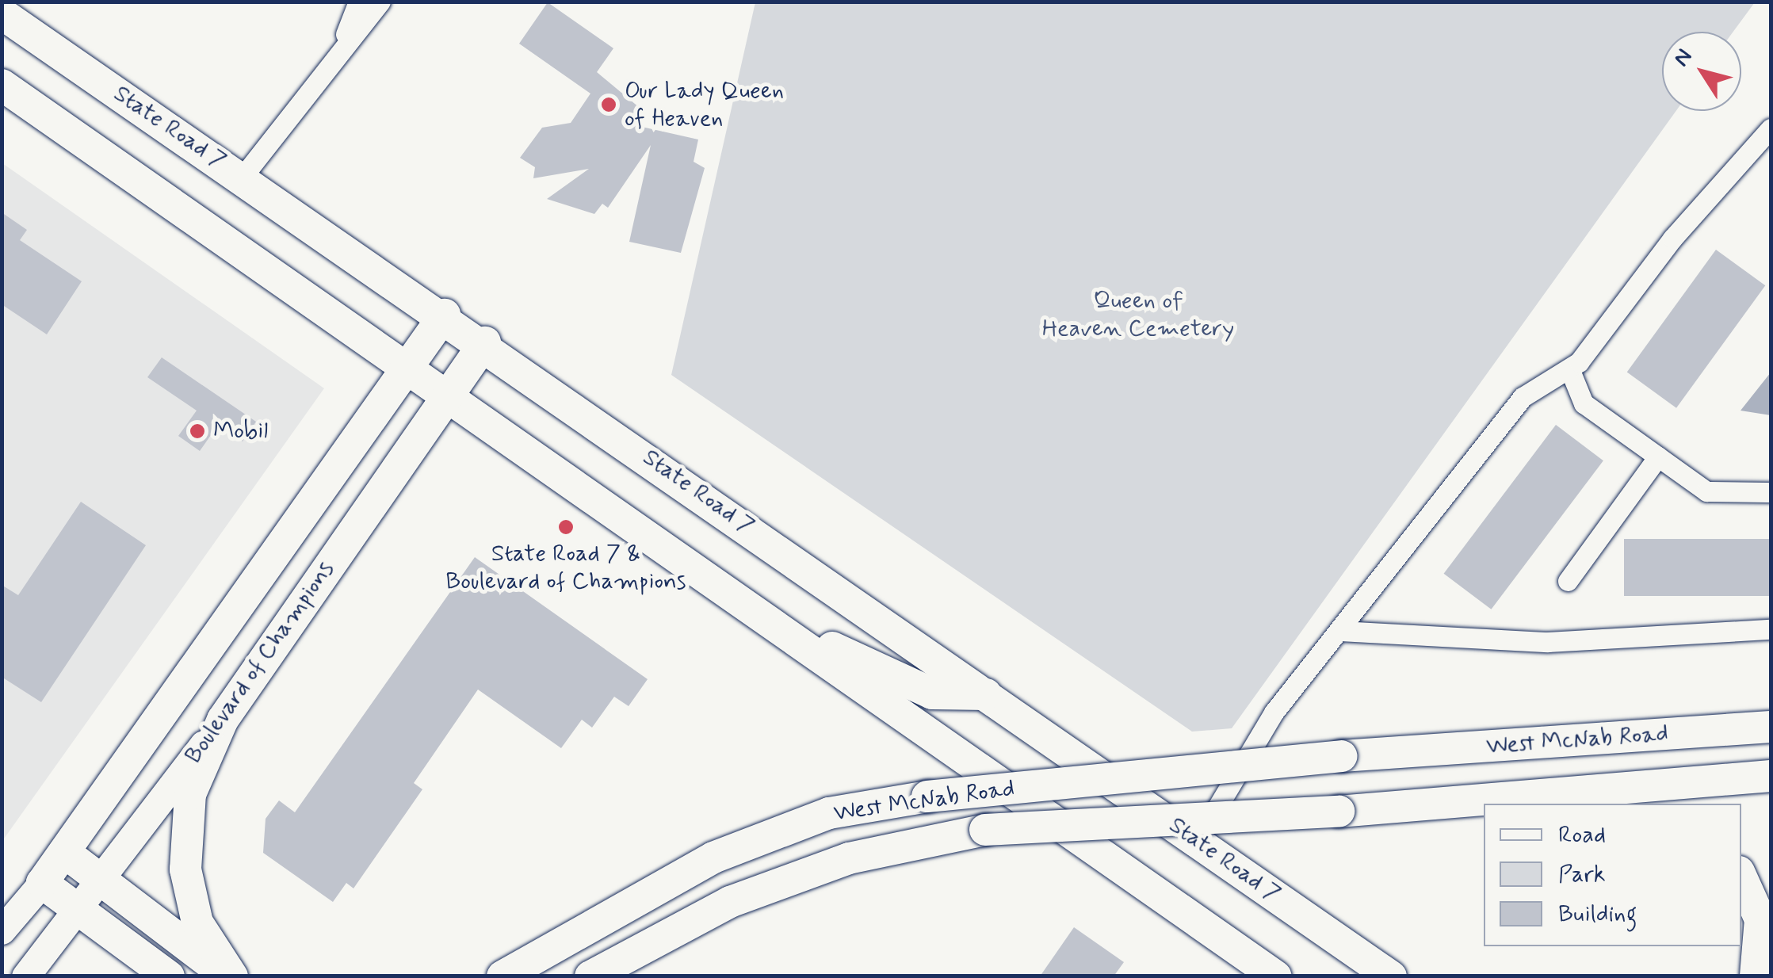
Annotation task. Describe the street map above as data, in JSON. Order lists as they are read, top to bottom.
{
  "streets": {
    "main road": ["State Road 7", "Boulevard of Champions", "West McNab Road"]
  },
  "crossings": [
    ["State Road 7", "Boulevard of Champions"]
  ],
  "parks": ["Queen of Heaven Cemetery"],
  "places": ["Our Lady Queen of Heaven", "Mobil", "State Road 7 & Boulevard of Champions"],
  "legend": ["Road", "Park", "Building"],
  "north": "top left"
}
